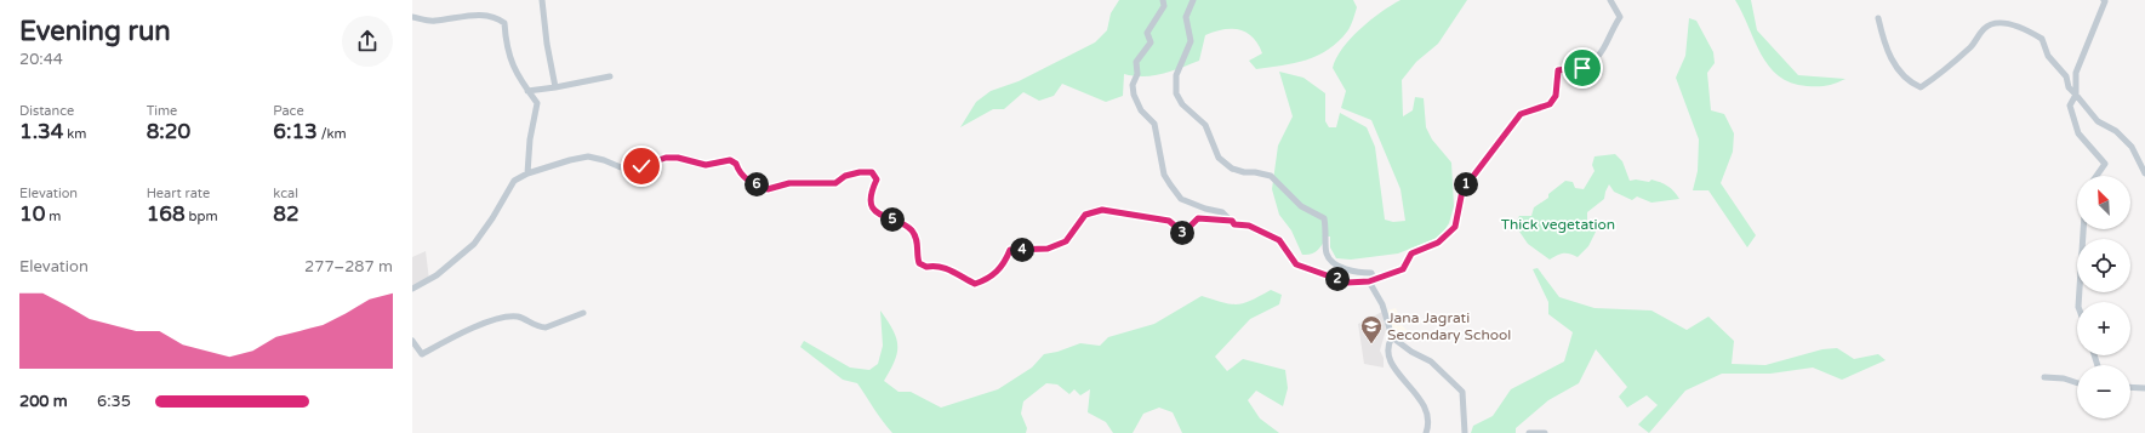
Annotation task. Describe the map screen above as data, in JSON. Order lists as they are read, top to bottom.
{
  "parks": ["Thick vegetation"],
  "places": {
    "school or university": ["Jana Jagrati Secondary School"]
  },
  "north": "top left",
  "page": {
    "heading": ["Evening run", "20:44"],
    "stats": [
      ["Distance", "1.34 km"],
      ["Time", "8:20"],
      ["Pace", "6:13 /km"],
      ["Elevation", "10 m"],
      ["Heart rate", "168 bpm"],
      ["kcal", "82"]
    ],
    "pins": [
      "1",
      "6",
      "5",
      "3",
      "4",
      "2"
    ],
    "map_buttons": ["+", "−"],
    "chart": ["Elevation", "277–287 m"],
    "list": [
      {
        "name": "200 m",
        "note": "6:35"
      }
    ]
  }
}
